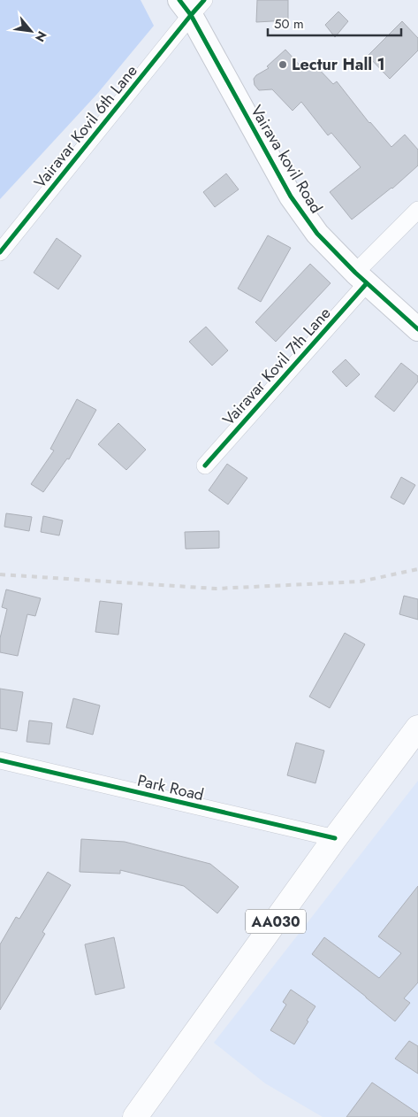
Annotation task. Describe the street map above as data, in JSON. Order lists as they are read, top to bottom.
{
  "streets": {
    "highway": ["AA030"],
    "street": [
      "Vairavar Kovil 6th Lane",
      "Vairava kovil Road",
      "Vairavar Kovil 7th Lane",
      "Park Road"
    ]
  },
  "crossings": [
    ["Vairavar Kovil 6th Lane", "Vairava kovil Road"],
    ["Vairava kovil Road", "Vairavar Kovil 7th Lane"],
    ["Park Road", "AA030"]
  ],
  "places": ["Lectur Hall 1"],
  "scale_bar": "50 m",
  "north": "bottom right"
}
